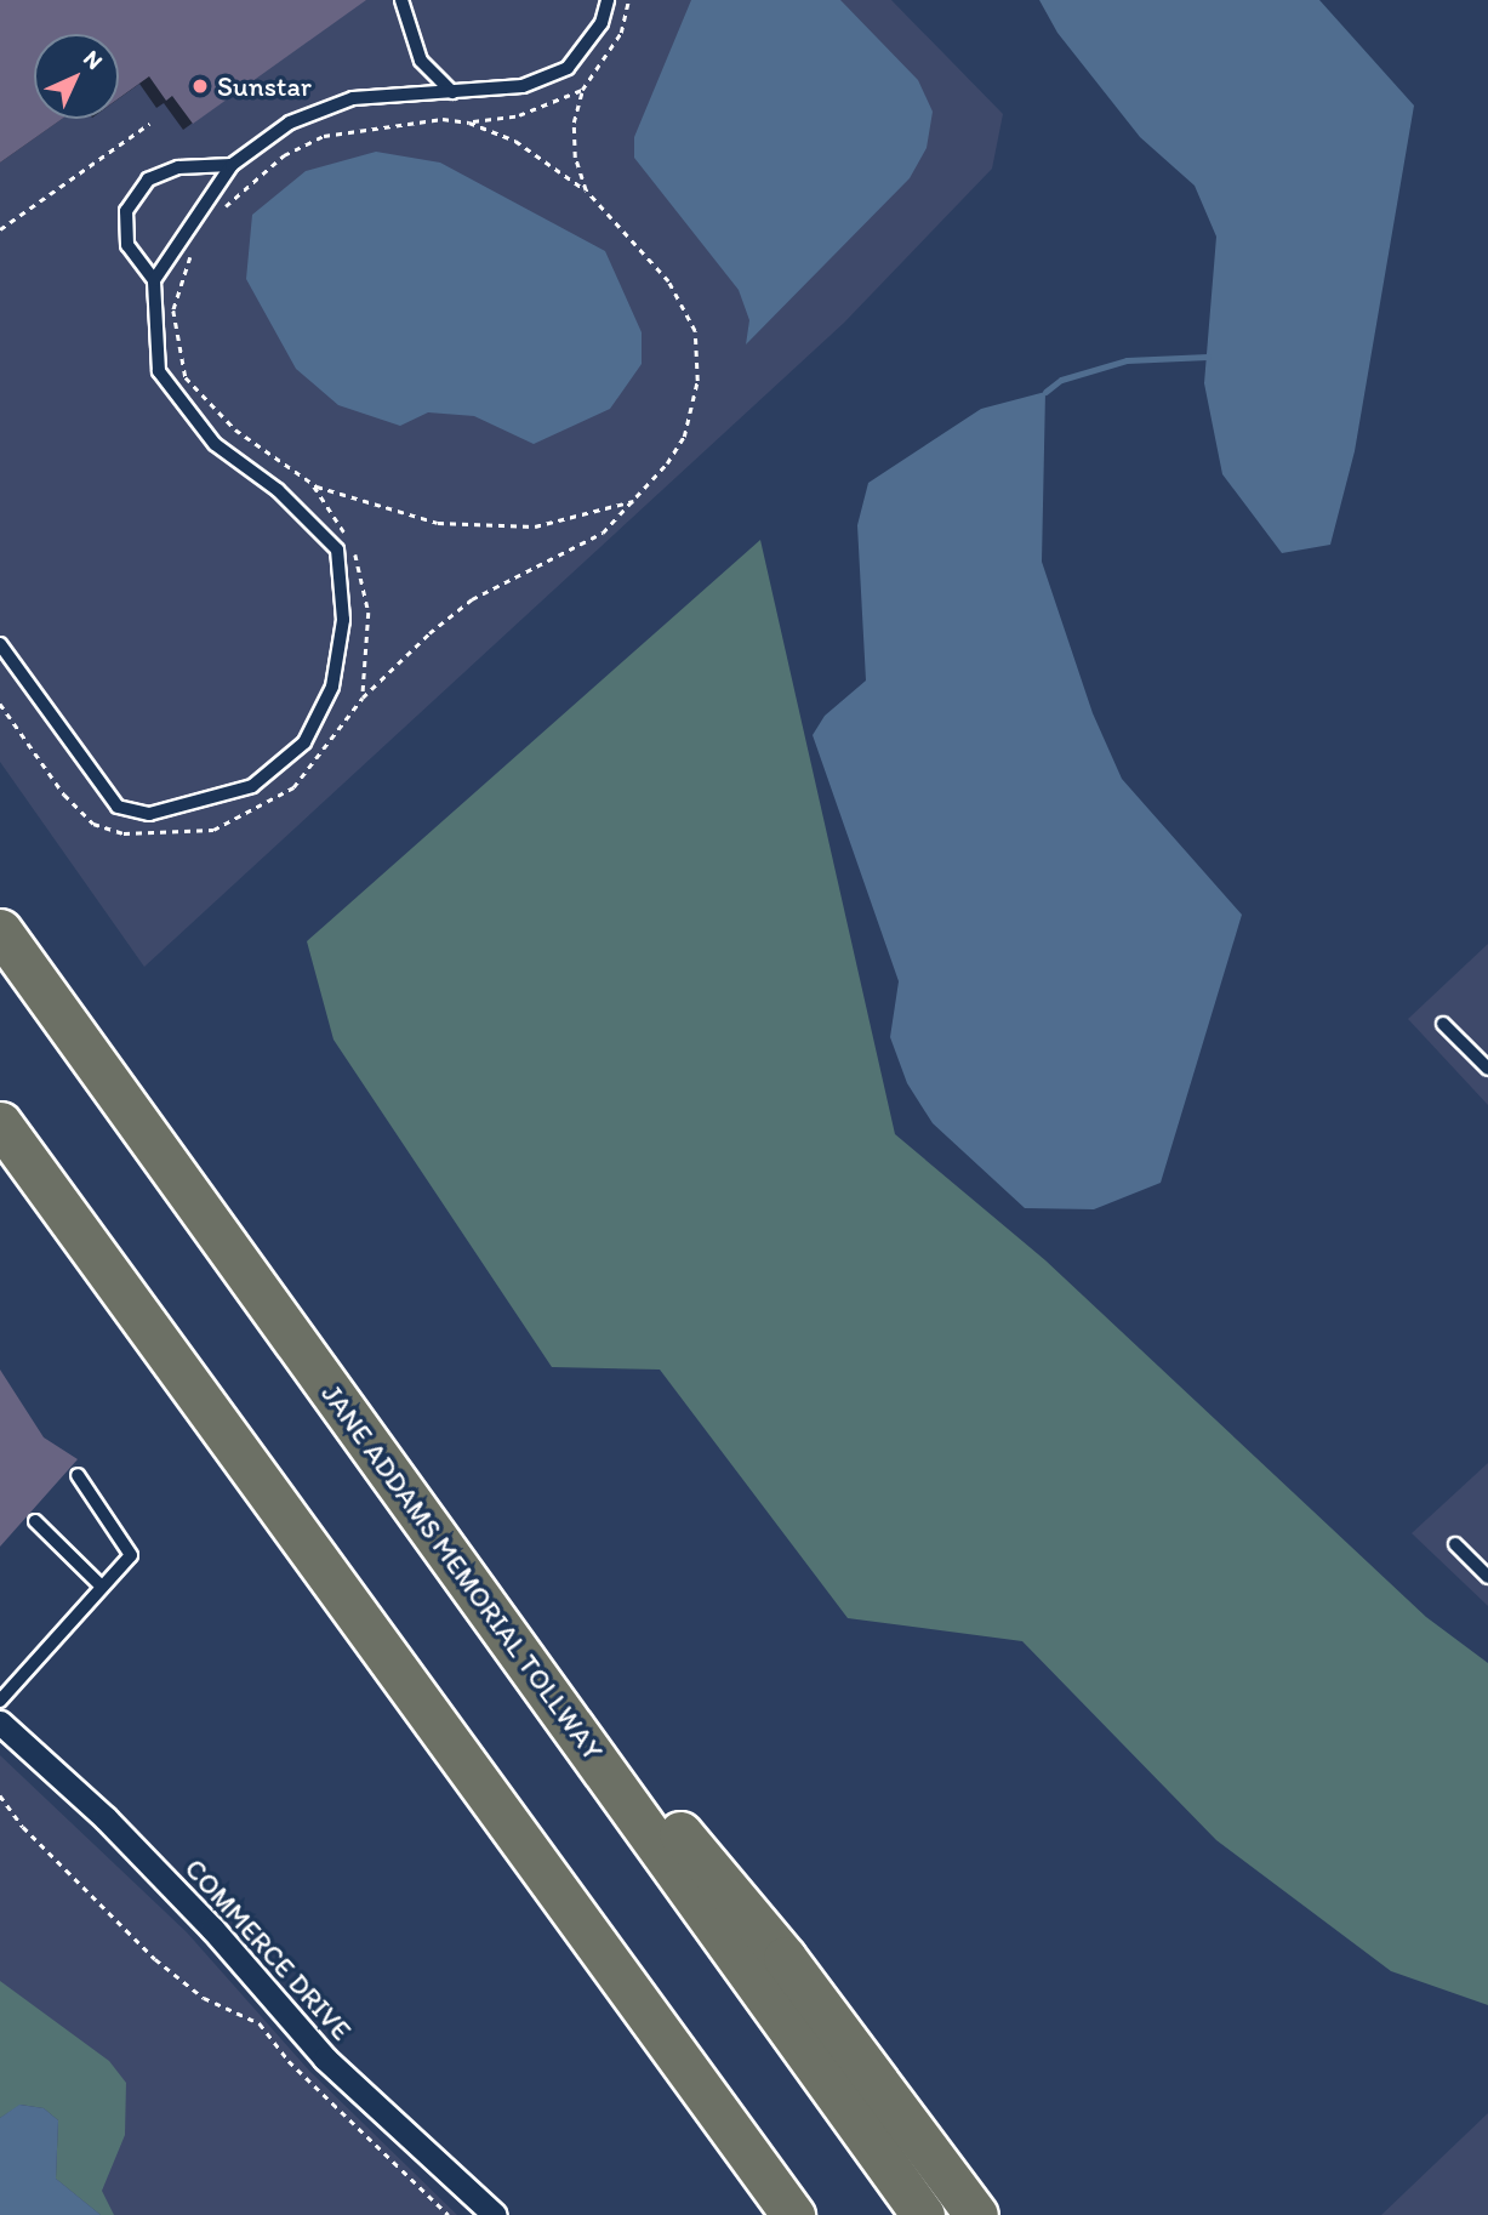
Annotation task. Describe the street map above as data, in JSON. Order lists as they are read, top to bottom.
{
  "streets": {
    "highway": ["JANE ADDAMS MEMORIAL TOLLWAY"],
    "street": ["COMMERCE DRIVE"]
  },
  "places": ["Sunstar"],
  "north": "top right"
}
